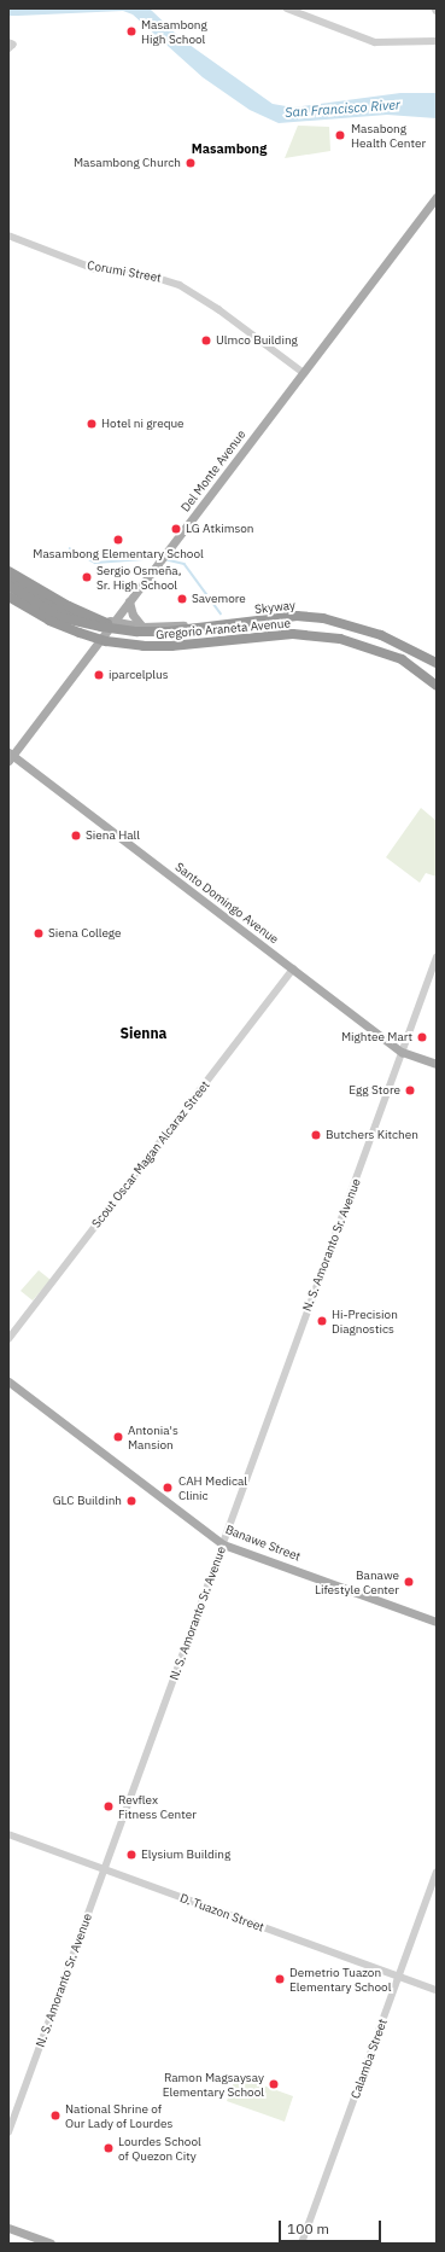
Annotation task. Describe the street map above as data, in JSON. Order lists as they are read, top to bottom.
{
  "streets": {
    "highway": ["Skyway"],
    "main road": [
      "Del Monte Avenue",
      "Gregorio Araneta Avenue",
      "Santo Domingo Avenue",
      "Banawe Street"
    ],
    "street": [
      "Corumi Street",
      "Scout Oscar Magan Alcaraz Street",
      "N. S. Amoranto Sr. Avenue",
      "D. Tuazon Street",
      "Calamba Street"
    ]
  },
  "crossings": [
    ["Corumi Street", "Del Monte Avenue"],
    ["Del Monte Avenue", "Skyway"],
    ["Del Monte Avenue", "Gregorio Araneta Avenue"],
    ["Del Monte Avenue", "Santo Domingo Avenue"],
    ["Santo Domingo Avenue", "Scout Oscar Magan Alcaraz Street"],
    ["Santo Domingo Avenue", "N. S. Amoranto Sr. Avenue"],
    ["N. S. Amoranto Sr. Avenue", "Banawe Street"],
    ["N. S. Amoranto Sr. Avenue", "D. Tuazon Street"],
    ["D. Tuazon Street", "Calamba Street"]
  ],
  "districts": ["Masambong", "Sienna"],
  "water": ["San Francisco River"],
  "places": [
    "Masambong High School",
    "Masabong Health Center",
    "Masambong Church",
    "Ulmco Building",
    "Hotel ni greque",
    "LG Atkimson",
    "Masambong Elementary School",
    "Sergio Osmeña, Sr. High School",
    "Savemore",
    "iparcelplus",
    "Siena Hall",
    "Siena College",
    "Mightee Mart",
    "Egg Store",
    "Butchers Kitchen",
    "Hi-Precision Diagnostics",
    "Antonia's Mansion",
    "CAH Medical Clinic",
    "GLC Buildinh",
    "Banawe Lifestyle Center",
    "Revflex Fitness Center",
    "Elysium Building",
    "Demetrio Tuazon Elementary School",
    "Ramon Magsaysay Elementary School",
    "National Shrine of Our Lady of Lourdes",
    "Lourdes School of Quezon City"
  ],
  "scale_bar": "100 m"
}
